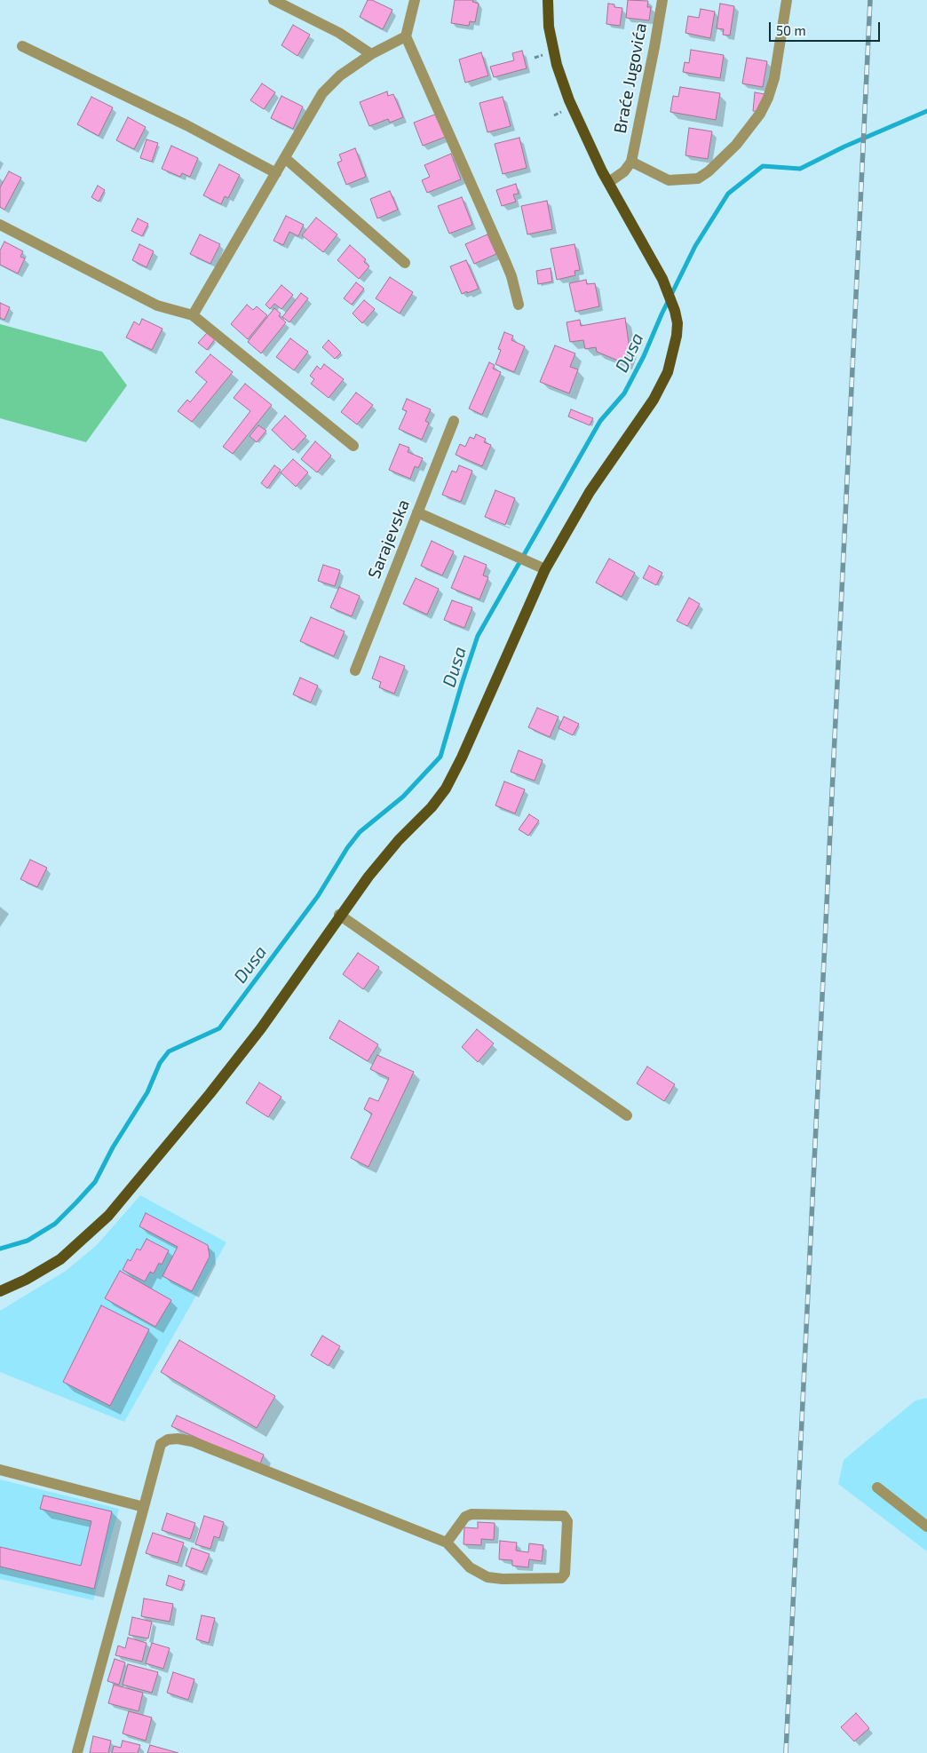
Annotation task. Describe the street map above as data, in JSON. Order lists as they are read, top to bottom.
{
  "streets": {
    "street": ["Braće Jugovića", "Sarajevska"]
  },
  "water": ["Dusa"],
  "scale_bar": "50 m"
}
